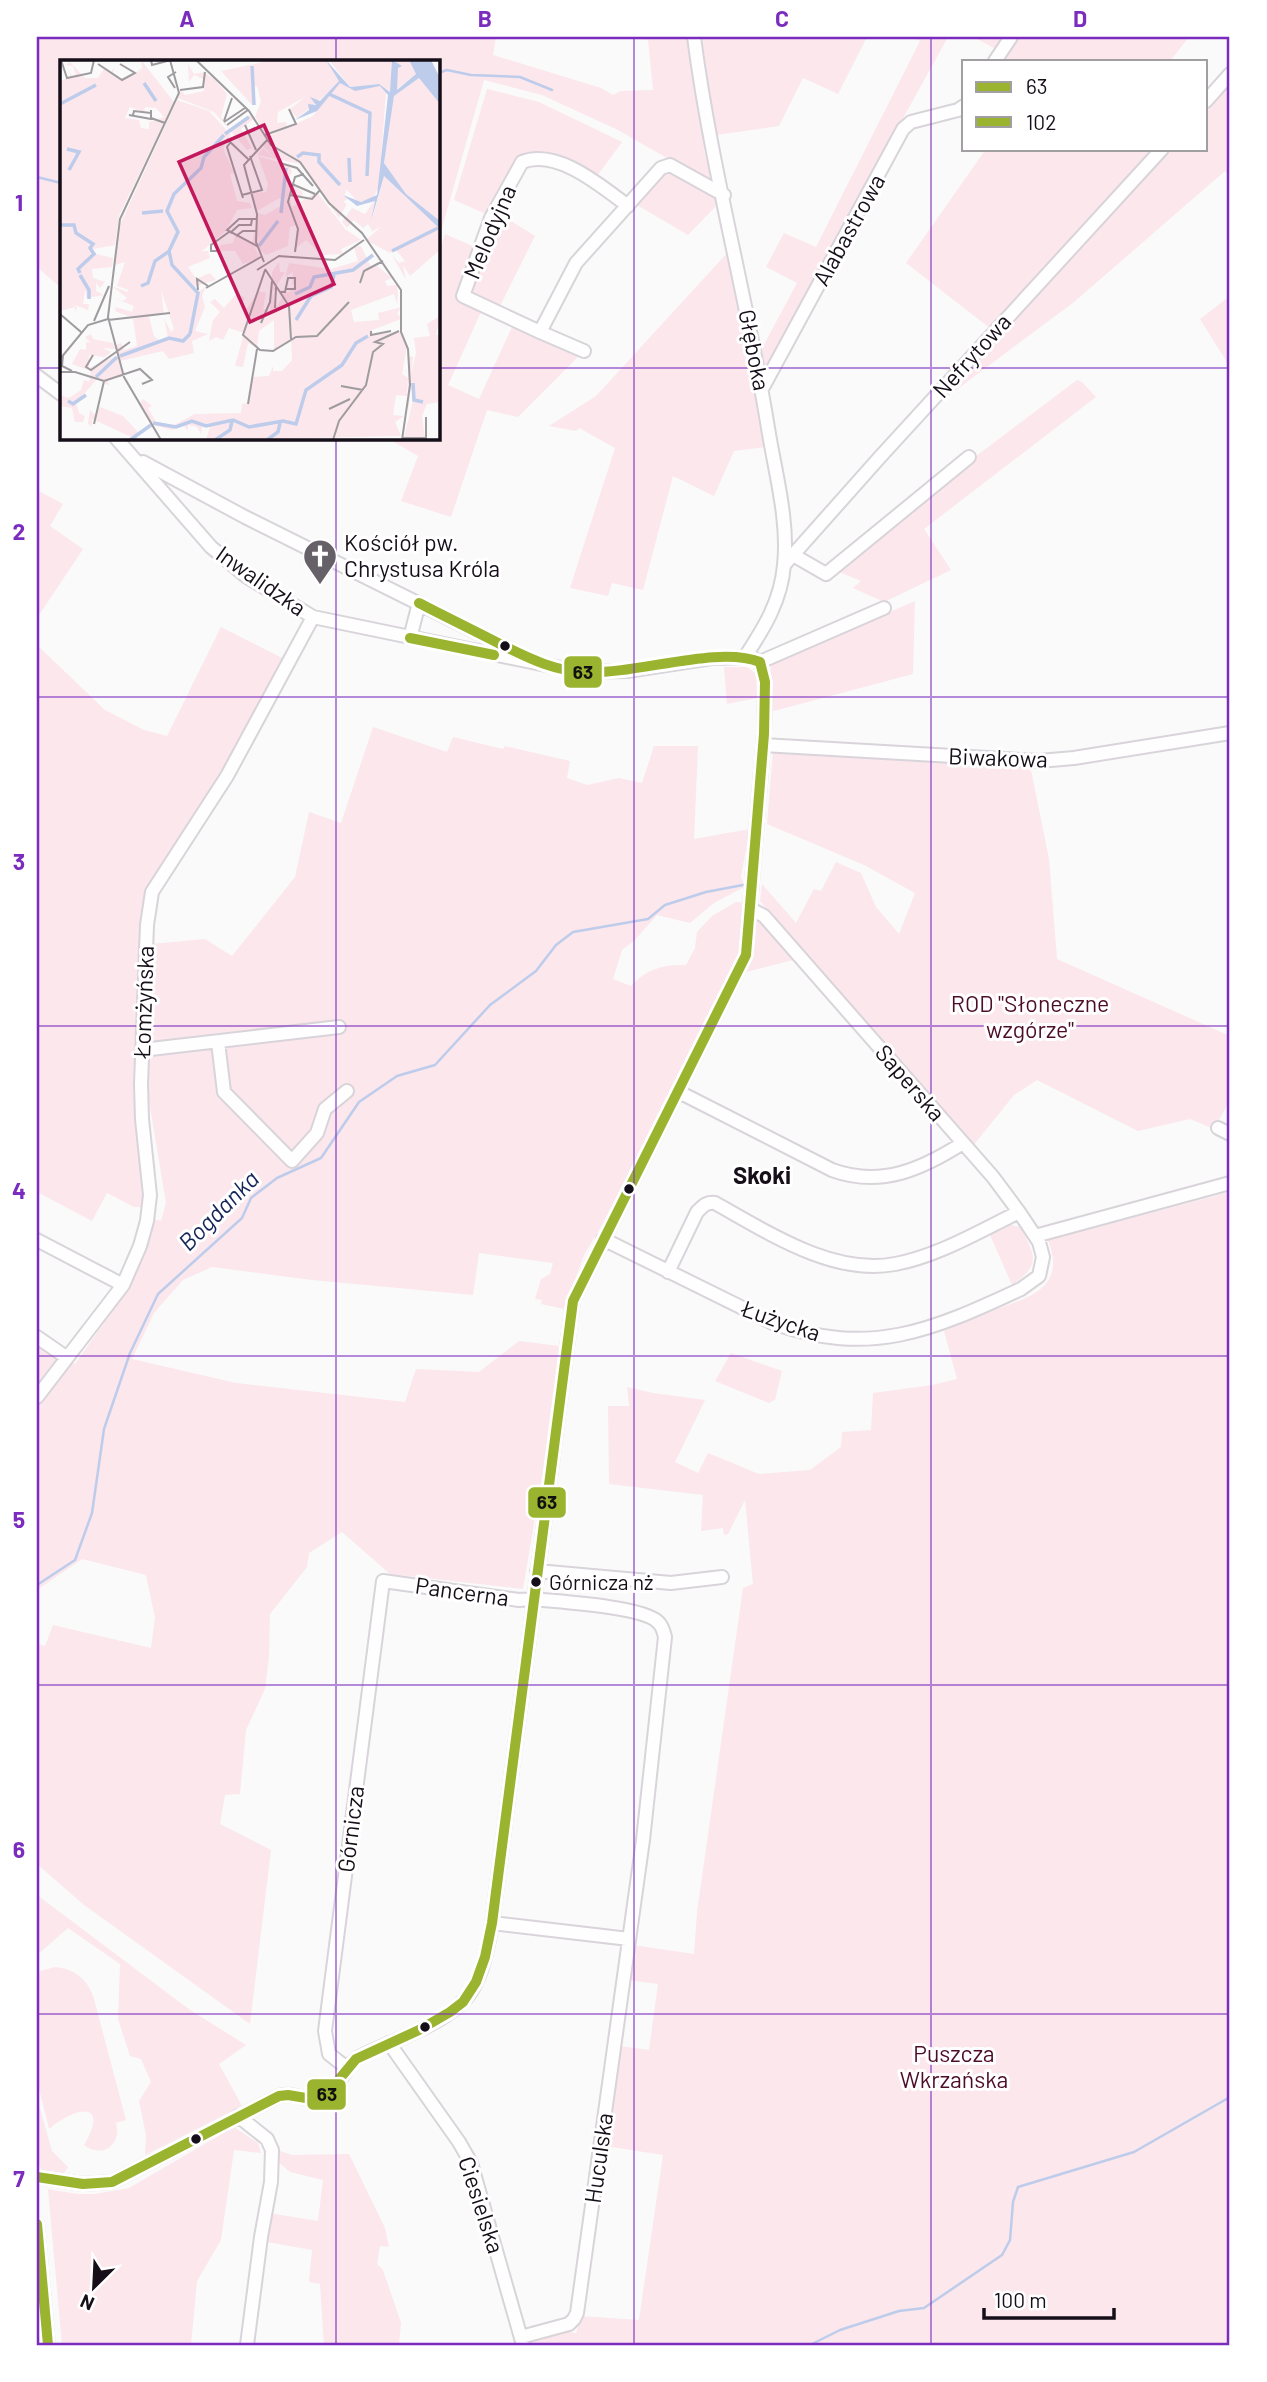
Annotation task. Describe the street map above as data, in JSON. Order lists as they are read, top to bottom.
{
  "streets": {
    "street": [
      "Alabastrowa",
      "Melodyjna",
      "Głęboka",
      "Nefrytowa",
      "Inwalidzka",
      "Biwakowa",
      "Łomżyńska",
      "Saperska",
      "Łużycka",
      "Pancerna",
      "Górnicza",
      "Huculska",
      "Ciesielska"
    ]
  },
  "crossings": [
    ["Alabastrowa", "Głęboka"],
    ["Głęboka", "Nefrytowa"],
    ["Głęboka", "Inwalidzka"],
    ["Inwalidzka", "Łomżyńska"],
    ["Saperska", "Łużycka"],
    ["Pancerna", "Górnicza"],
    ["Pancerna", "Huculska"],
    ["Huculska", "Ciesielska"]
  ],
  "districts": ["Skoki"],
  "water": ["Bogdanka"],
  "parks": ["ROD \"Słoneczne wzgórze\"", "Puszcza Wkrzańska"],
  "places": {
    "church": ["Kościół pw. Chrystusa Króla"],
    "other": ["Górnicza nż"]
  },
  "lines": ["transit line 63", "transit line 102"],
  "legend": ["63", "102"],
  "scale_bar": "100 m",
  "north": "bottom left",
  "grid": {
    "columns": [
      "A",
      "B",
      "C",
      "D"
    ],
    "rows": [
      "1",
      "2",
      "3",
      "4",
      "5",
      "6",
      "7"
    ]
  }
}
